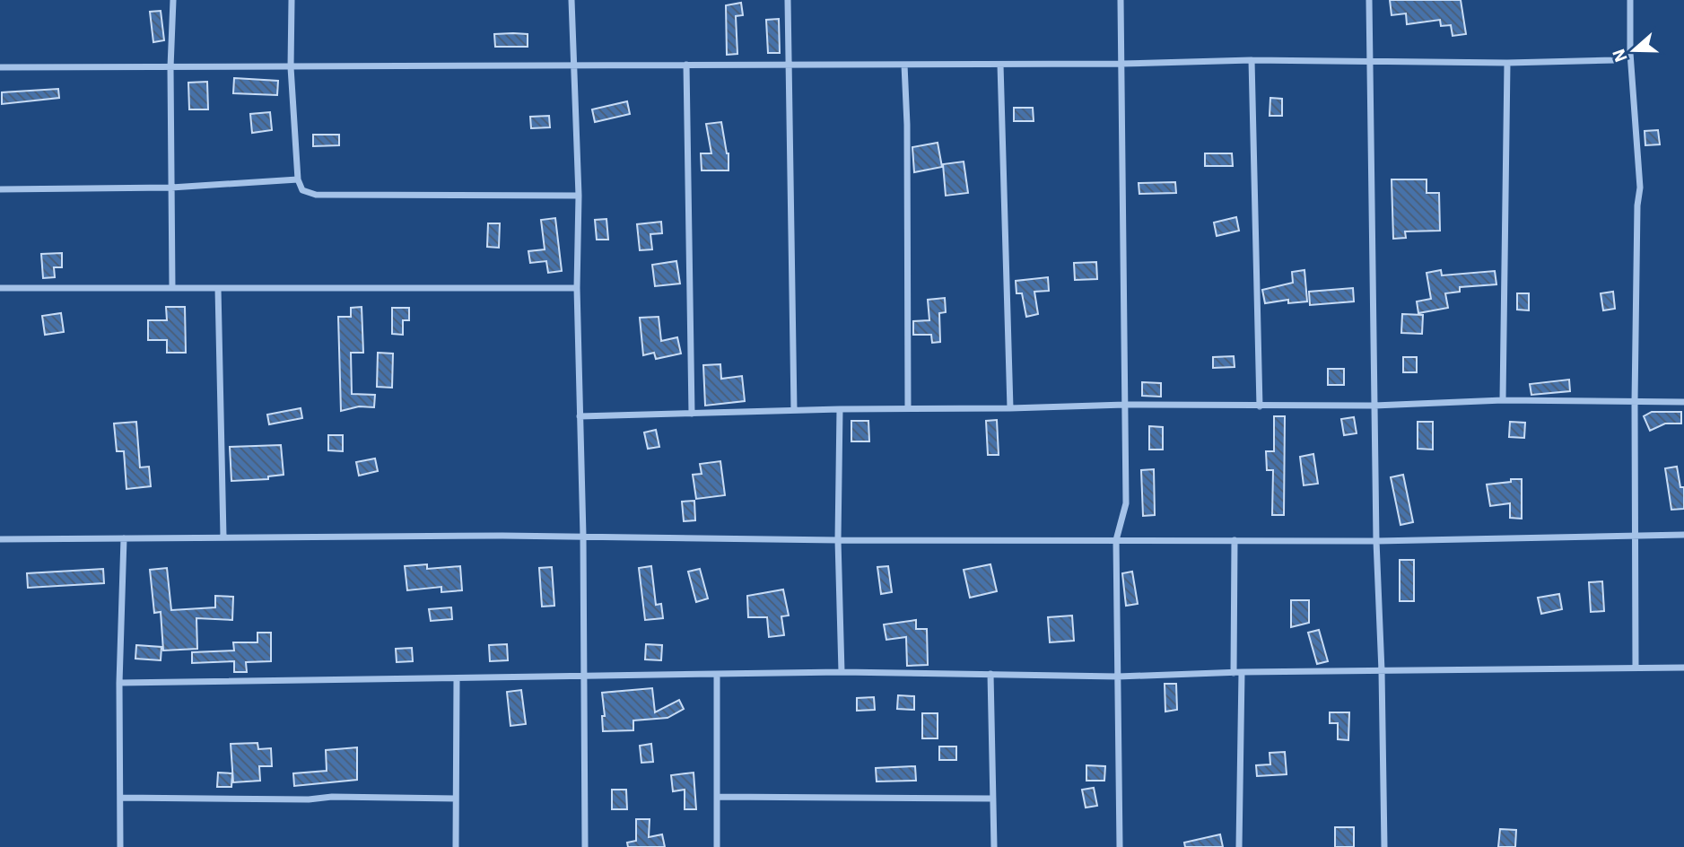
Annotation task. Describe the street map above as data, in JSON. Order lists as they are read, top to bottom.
{
  "north": "left"
}
